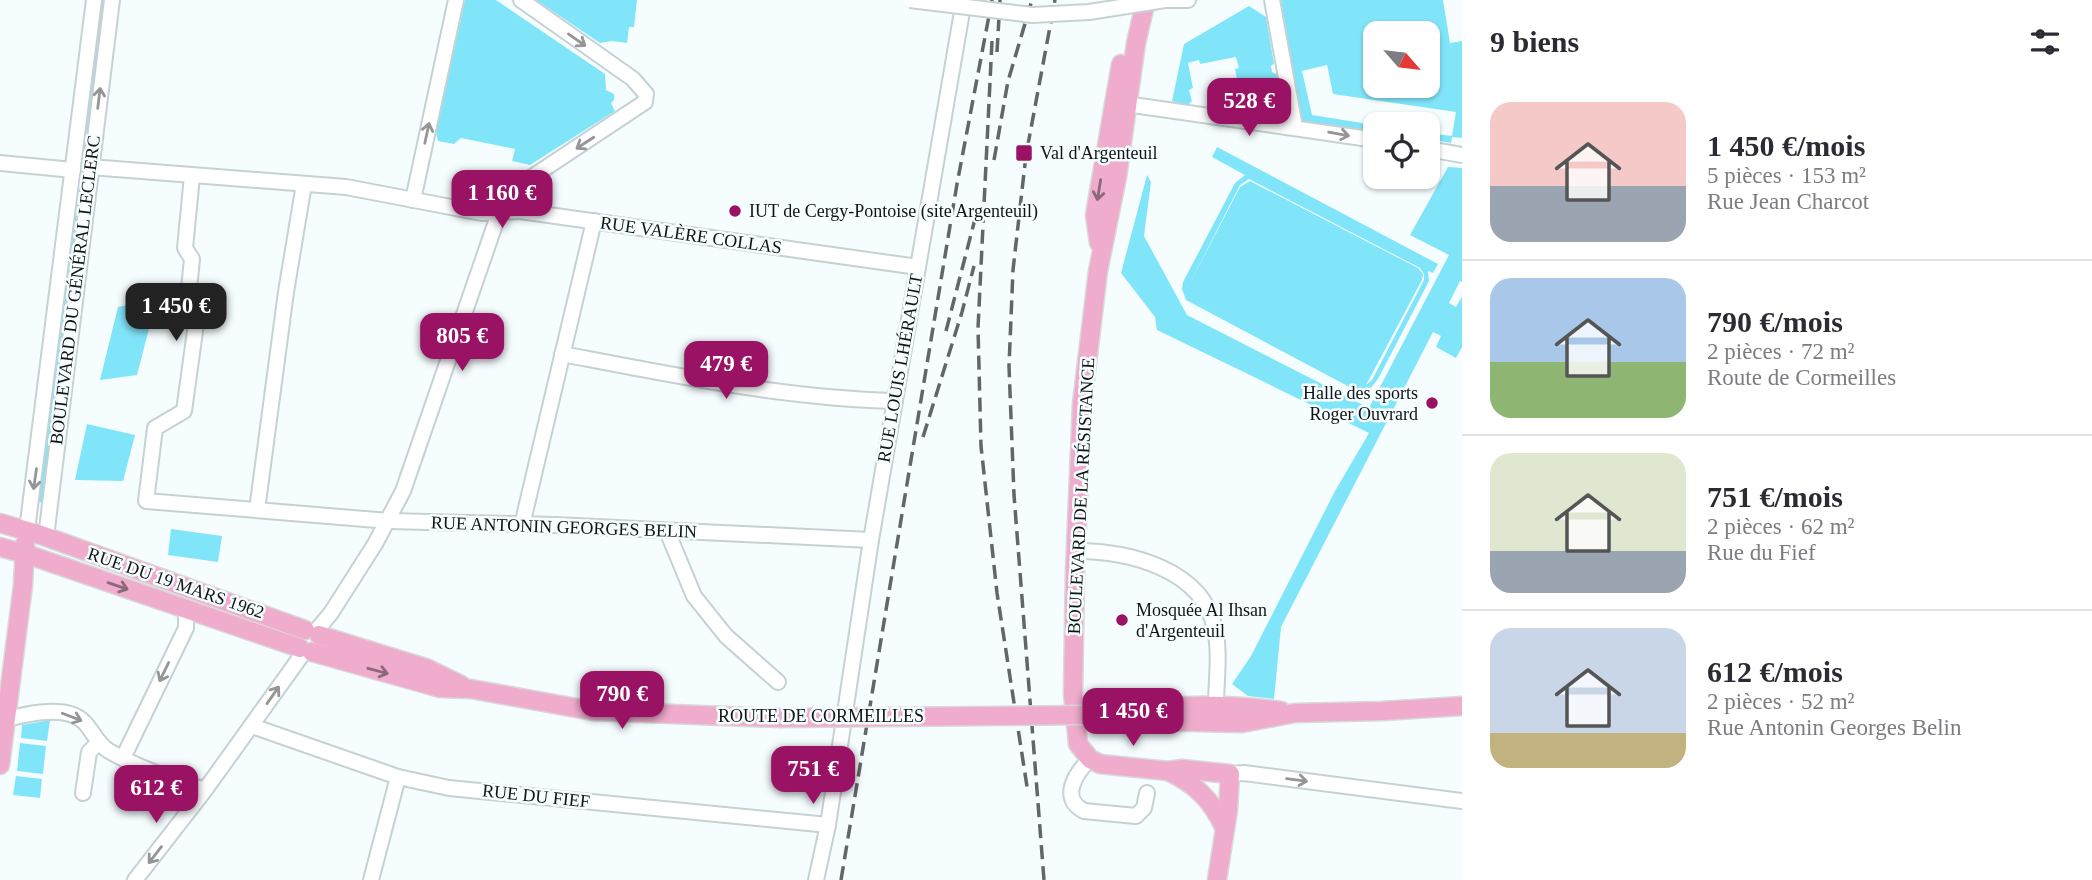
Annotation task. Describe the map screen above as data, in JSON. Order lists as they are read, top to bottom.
{
  "streets": {
    "main road": [
      "BOULEVARD DU GÉNÉRAL LECLERC",
      "BOULEVARD DE LA RÉSISTANCE",
      "RUE DU 19 MARS 1962",
      "ROUTE DE CORMEILLES"
    ],
    "street": [
      "RUE VALÈRE COLLAS",
      "RUE LOUIS LHÉRAULT",
      "RUE ANTONIN GEORGES BELIN",
      "RUE DU FIEF"
    ]
  },
  "crossings": [
    ["RUE VALÈRE COLLAS", "BOULEVARD DU GÉNÉRAL LECLERC"],
    ["RUE VALÈRE COLLAS", "RUE LOUIS LHÉRAULT"],
    ["RUE VALÈRE COLLAS", "RUE ANTONIN GEORGES BELIN"],
    ["BOULEVARD DU GÉNÉRAL LECLERC", "RUE DU 19 MARS 1962"],
    ["RUE LOUIS LHÉRAULT", "RUE ANTONIN GEORGES BELIN"],
    ["RUE LOUIS LHÉRAULT", "RUE DU FIEF"],
    ["RUE DU 19 MARS 1962", "ROUTE DE CORMEILLES"]
  ],
  "places": {
    "transit": ["Val d'Argenteuil"],
    "other": ["IUT de Cergy-Pontoise (site Argenteuil)", "Halle des sports Roger Ouvrard", "Mosquée Al Ihsan d'Argenteuil"]
  },
  "north": "bottom right",
  "page": {
    "heading": "9 biens",
    "price": [
      "528 €",
      "1 160 €",
      "1 450 €",
      "805 €",
      "479 €",
      "790 €",
      "1 450 €",
      "751 €",
      "612 €"
    ],
    "list": [
      {
        "name": "1 450 €/mois",
        "note": "5 pièces · 153 m² · Rue Jean Charcot"
      },
      {
        "name": "790 €/mois",
        "note": "2 pièces · 72 m² · Route de Cormeilles"
      },
      {
        "name": "751 €/mois",
        "note": "2 pièces · 62 m² · Rue du Fief"
      },
      {
        "name": "612 €/mois",
        "note": "2 pièces · 52 m² · Rue Antonin Georges Belin"
      }
    ]
  }
}
